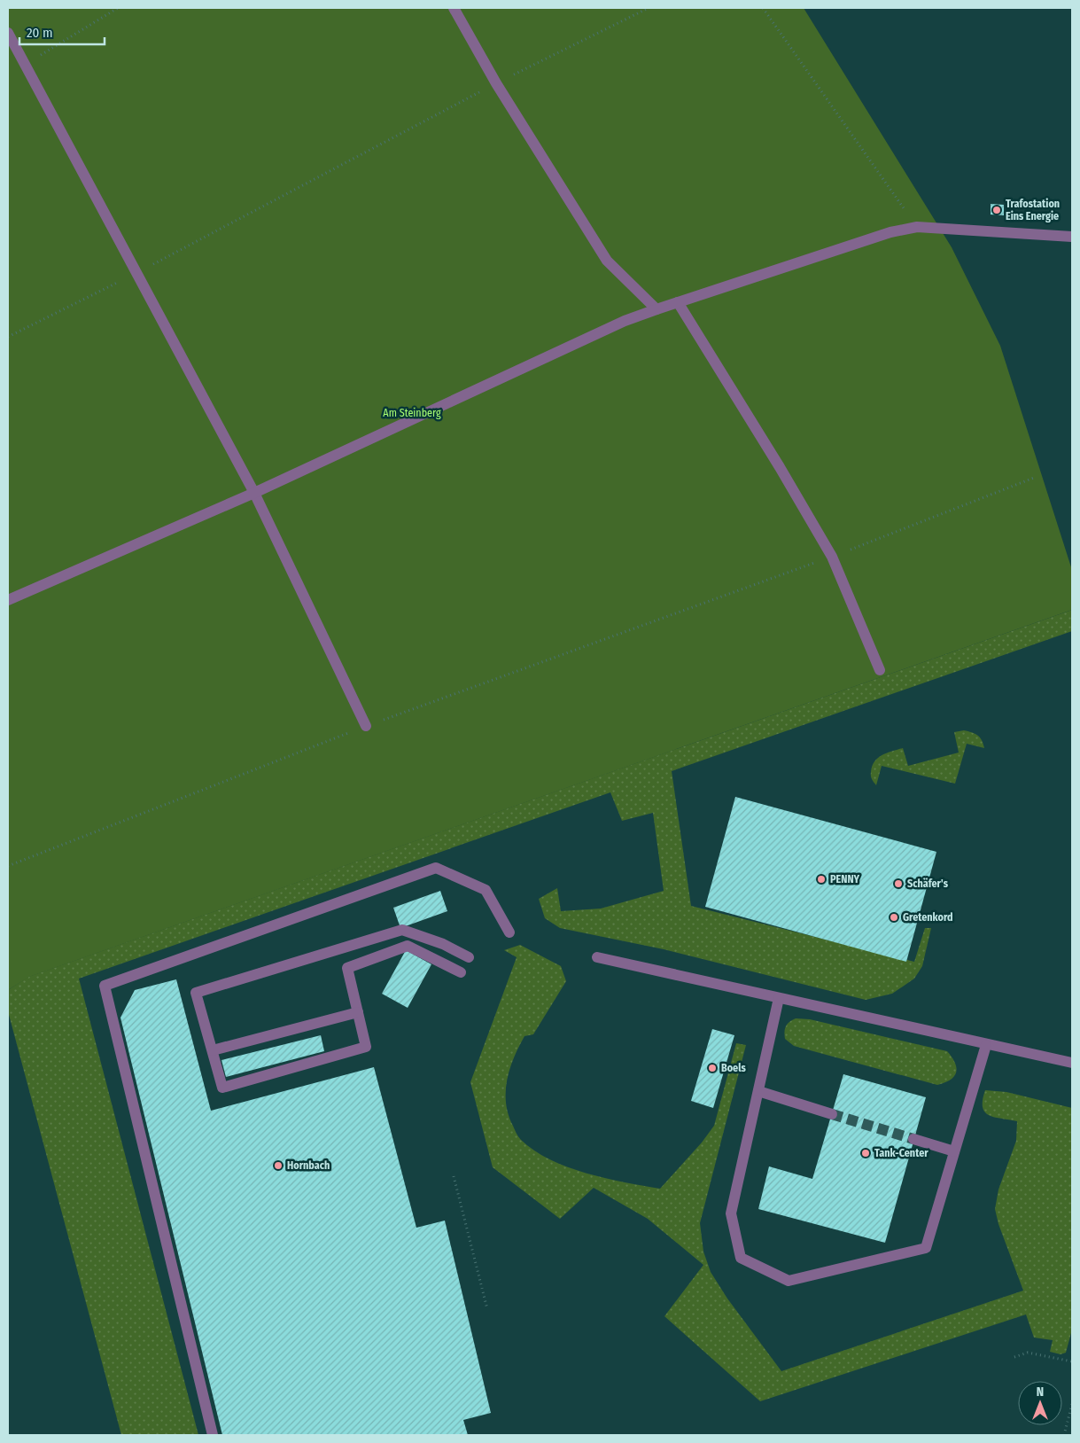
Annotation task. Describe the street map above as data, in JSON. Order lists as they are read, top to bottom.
{
  "parks": ["Am Steinberg"],
  "places": [
    "Trafostation Eins Energie",
    "PENNY",
    "Schäfer's",
    "Gretenkord",
    "Boels",
    "Tank-Center",
    "Hornbach"
  ],
  "scale_bar": "20 m",
  "north": "top"
}
